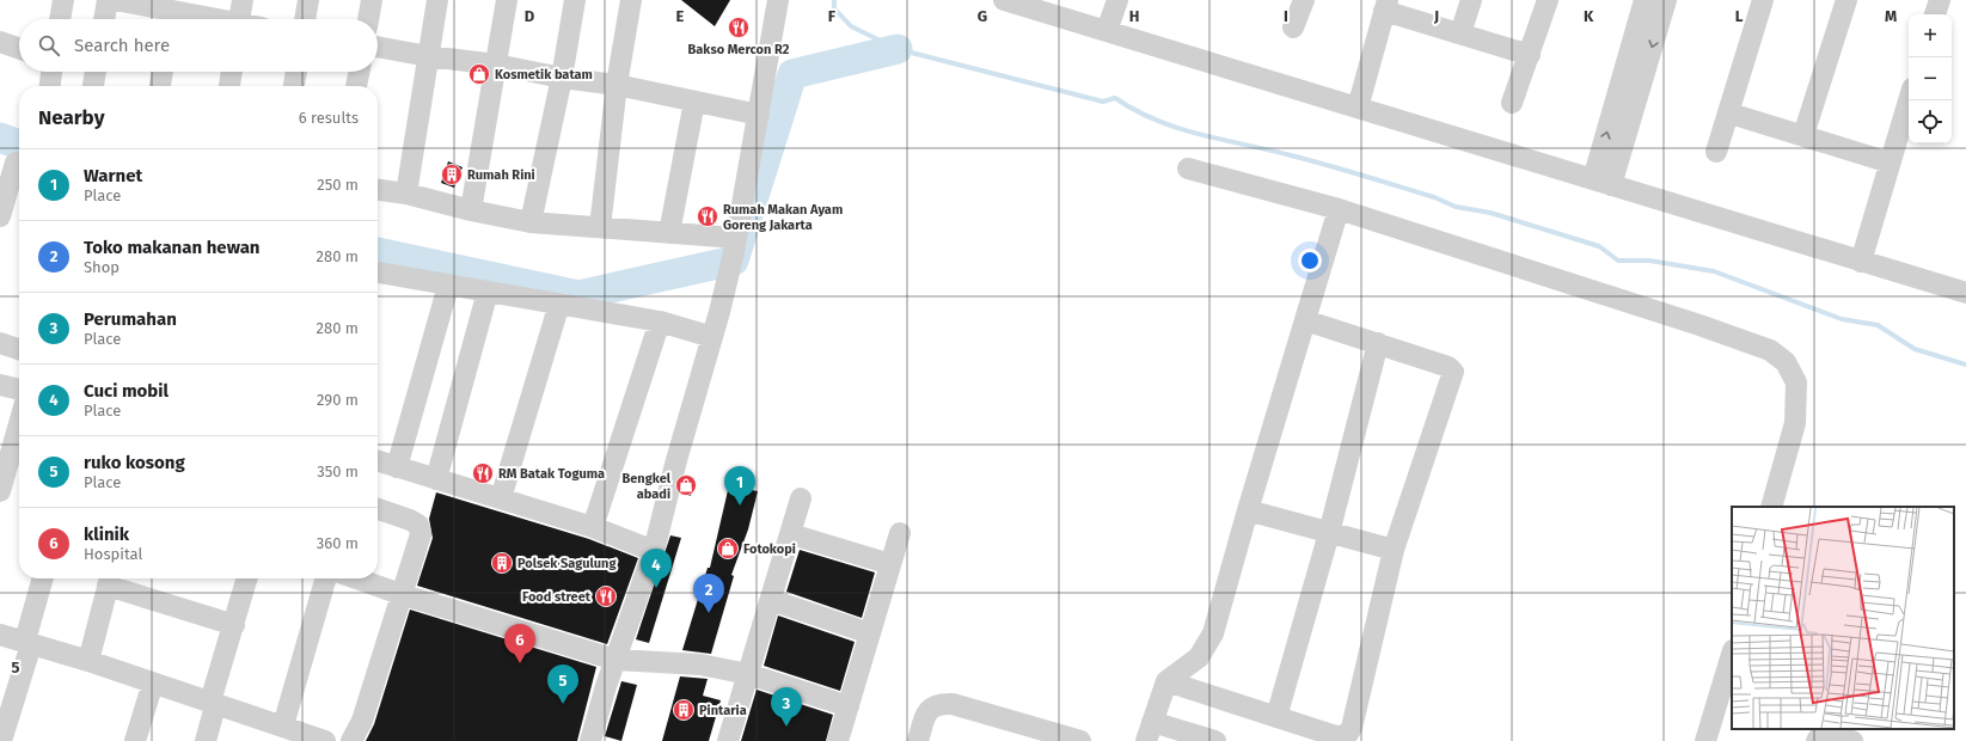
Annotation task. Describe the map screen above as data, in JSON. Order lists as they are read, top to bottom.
{
  "places": {
    "restaurant": [
      "Bakso Mercon R2",
      "Rumah Makan Ayam Goreng Jakarta",
      "RM Batak Toguma",
      "Food street"
    ],
    "shop": ["Kosmetik batam", "Bengkel abadi", "Fotokopi"],
    "building": ["Rumah Rini", "Polsek Sagulung", "Pintaria"]
  },
  "page": {
    "map_buttons": ["+", "−"],
    "search": "Search here",
    "heading": ["Nearby", "6 results"],
    "list": [
      {
        "mark": "1",
        "name": "Warnet",
        "note": "Place",
        "value": "250 m"
      },
      {
        "mark": "2",
        "name": "Toko makanan hewan",
        "note": "Shop",
        "value": "280 m"
      },
      {
        "mark": "3",
        "name": "Perumahan",
        "note": "Place",
        "value": "280 m"
      },
      {
        "mark": "4",
        "name": "Cuci mobil",
        "note": "Place",
        "value": "290 m"
      },
      {
        "mark": "5",
        "name": "ruko kosong",
        "note": "Place",
        "value": "350 m"
      },
      {
        "mark": "6",
        "name": "klinik",
        "note": "Hospital",
        "value": "360 m"
      }
    ],
    "pins": [
      "1",
      "4",
      "2",
      "6",
      "5",
      "3"
    ]
  },
  "grid": {
    "columns": [
      "D",
      "E",
      "F",
      "G",
      "H",
      "I",
      "J",
      "K",
      "L",
      "M"
    ],
    "rows": ["5"]
  }
}
